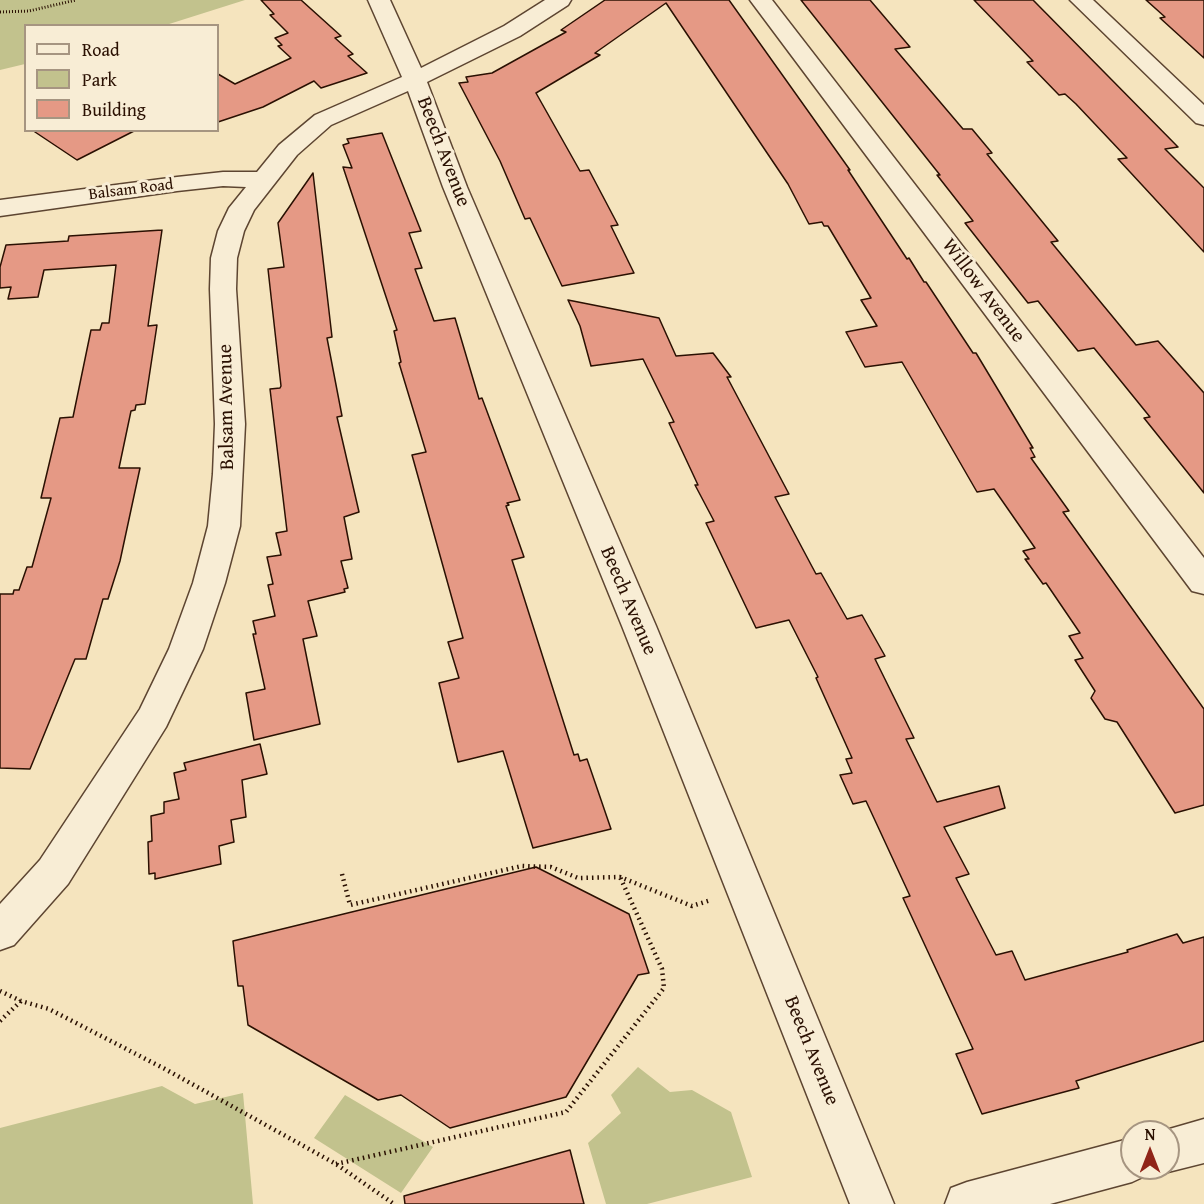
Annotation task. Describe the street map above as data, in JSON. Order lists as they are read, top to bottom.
{
  "streets": {
    "street": [
      "Beech Avenue",
      "Balsam Road",
      "Willow Avenue",
      "Balsam Avenue"
    ]
  },
  "crossings": [
    ["Beech Avenue", "Balsam Avenue"],
    ["Balsam Road", "Balsam Avenue"]
  ],
  "legend": ["Road", "Park", "Building"],
  "north": "top"
}
